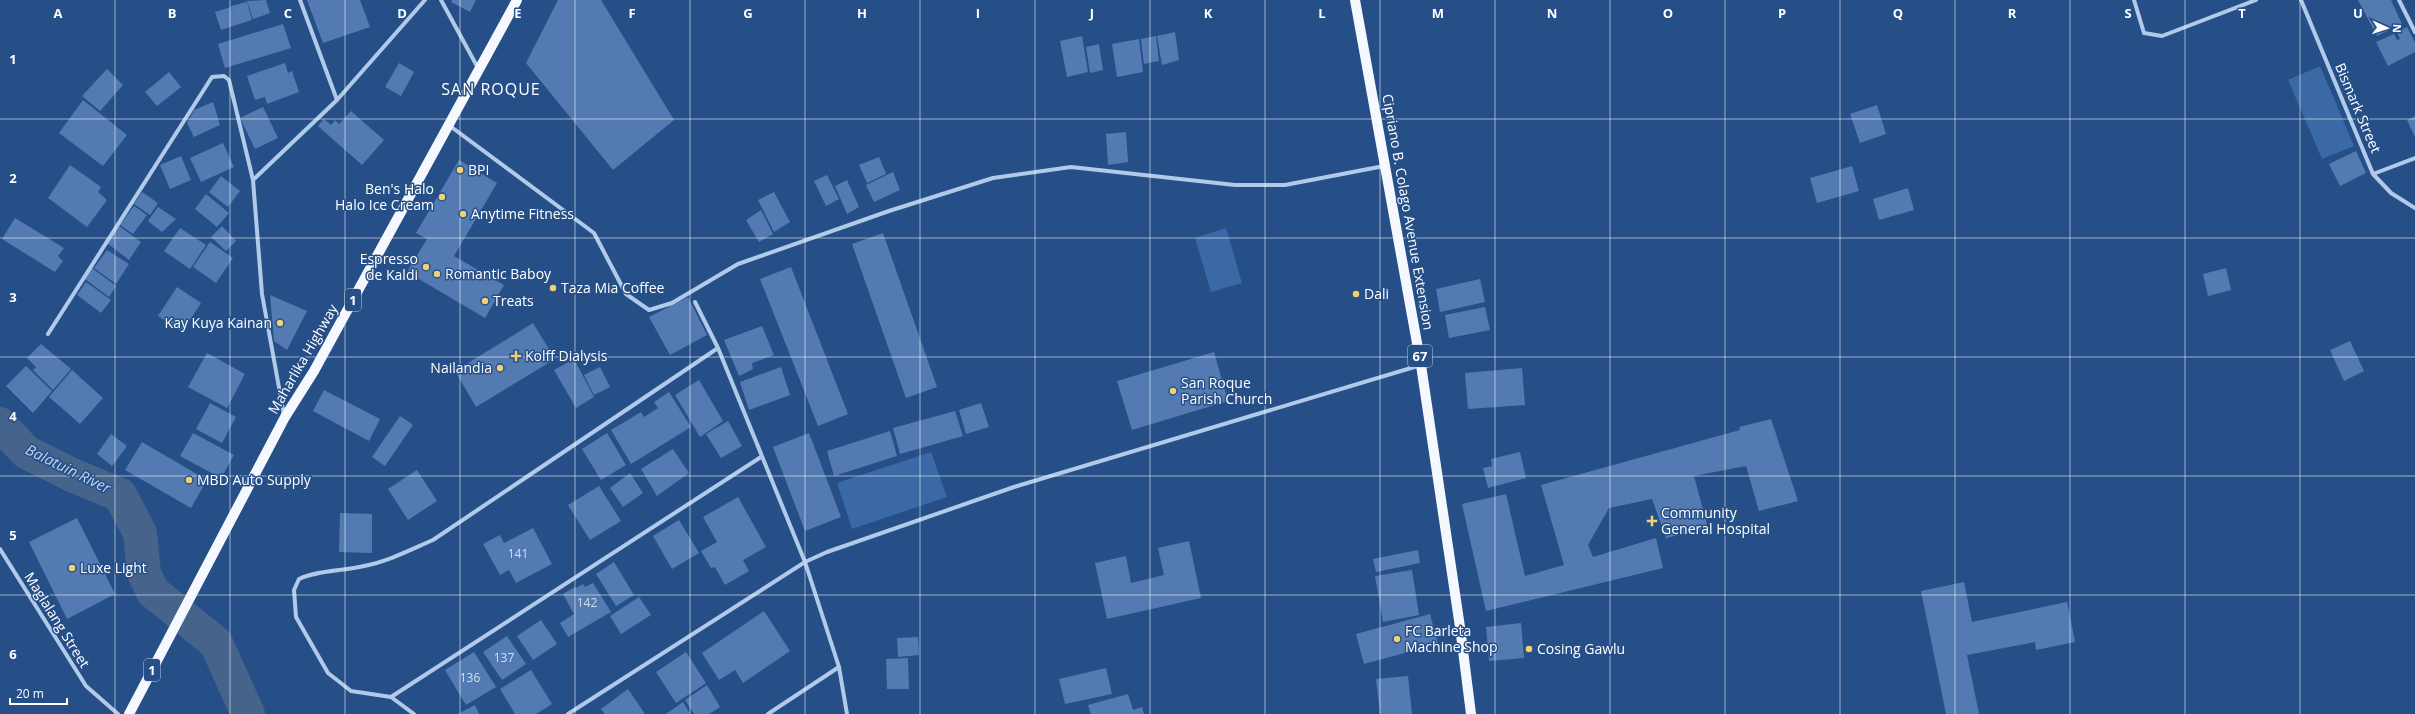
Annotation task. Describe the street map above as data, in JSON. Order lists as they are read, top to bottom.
{
  "streets": {
    "main road": [
      "Cipriano B. Colago Avenue Extension",
      "1",
      "67",
      "Maharlika Highway"
    ],
    "street": ["Bismark Street", "Maglalang Street"]
  },
  "districts": ["SAN ROQUE"],
  "water": ["Balatuin River"],
  "places": {
    "other": [
      "BPI",
      "Ben's Halo Halo Ice Cream",
      "Anytime Fitness",
      "Espresso de Kaldi",
      "Romantic Baboy",
      "Taza Mia Coffee",
      "Dali",
      "Treats",
      "Kay Kuya Kainan",
      "Nailandia",
      "San Roque Parish Church",
      "MBD Auto Supply",
      "Luxe Light",
      "FC Barleta Machine Shop",
      "Cosing Gawlu"
    ],
    "health": ["Kolff Dialysis", "Community General Hospital"]
  },
  "house_numbers": [
    "141",
    "142",
    "137",
    "136"
  ],
  "scale_bar": "20 m",
  "north": "right",
  "grid": {
    "columns": [
      "A",
      "B",
      "C",
      "D",
      "E",
      "F",
      "G",
      "H",
      "I",
      "J",
      "K",
      "L",
      "M",
      "N",
      "O",
      "P",
      "Q",
      "R",
      "S",
      "T",
      "U"
    ],
    "rows": [
      "1",
      "2",
      "3",
      "4",
      "5",
      "6"
    ]
  }
}
